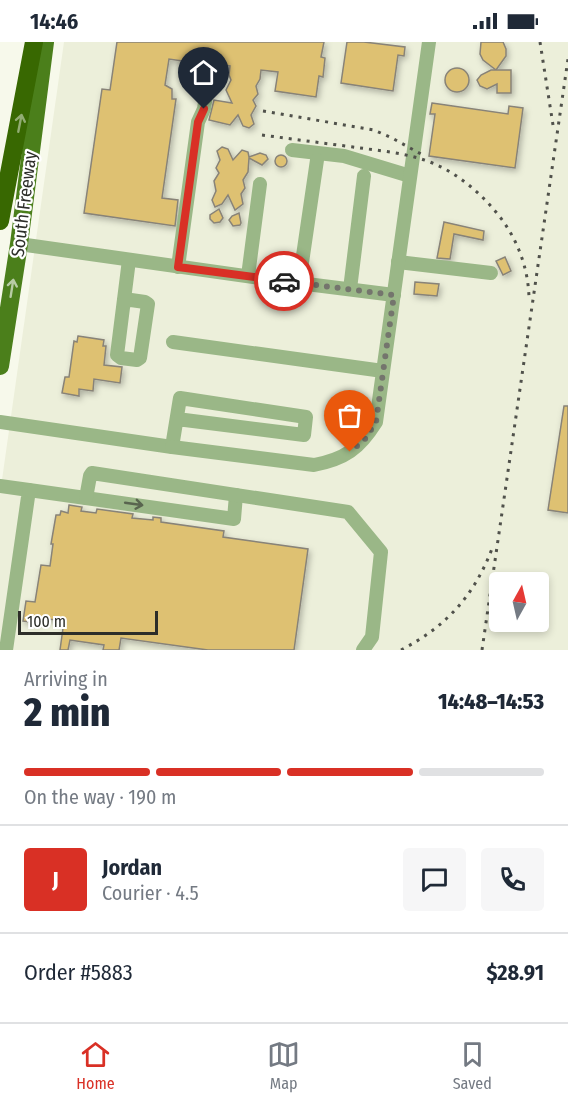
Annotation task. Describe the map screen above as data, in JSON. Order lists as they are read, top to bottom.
{
  "streets": {
    "main road": ["South Freeway"]
  },
  "one_way": ["South Freeway"],
  "scale_bar": "100 m",
  "north": "top",
  "page": {
    "status": "14:46",
    "scale": "100 m",
    "heading": ["2 min", "Arriving in", "14:48–14:53"],
    "panel": [
      "Jordan",
      "Courier · 4.5",
      "Order #5883",
      "$28.91"
    ],
    "bar": "On the way · 190 m",
    "round": "J",
    "tabs": ["Home", "Map", "Saved"]
  }
}
